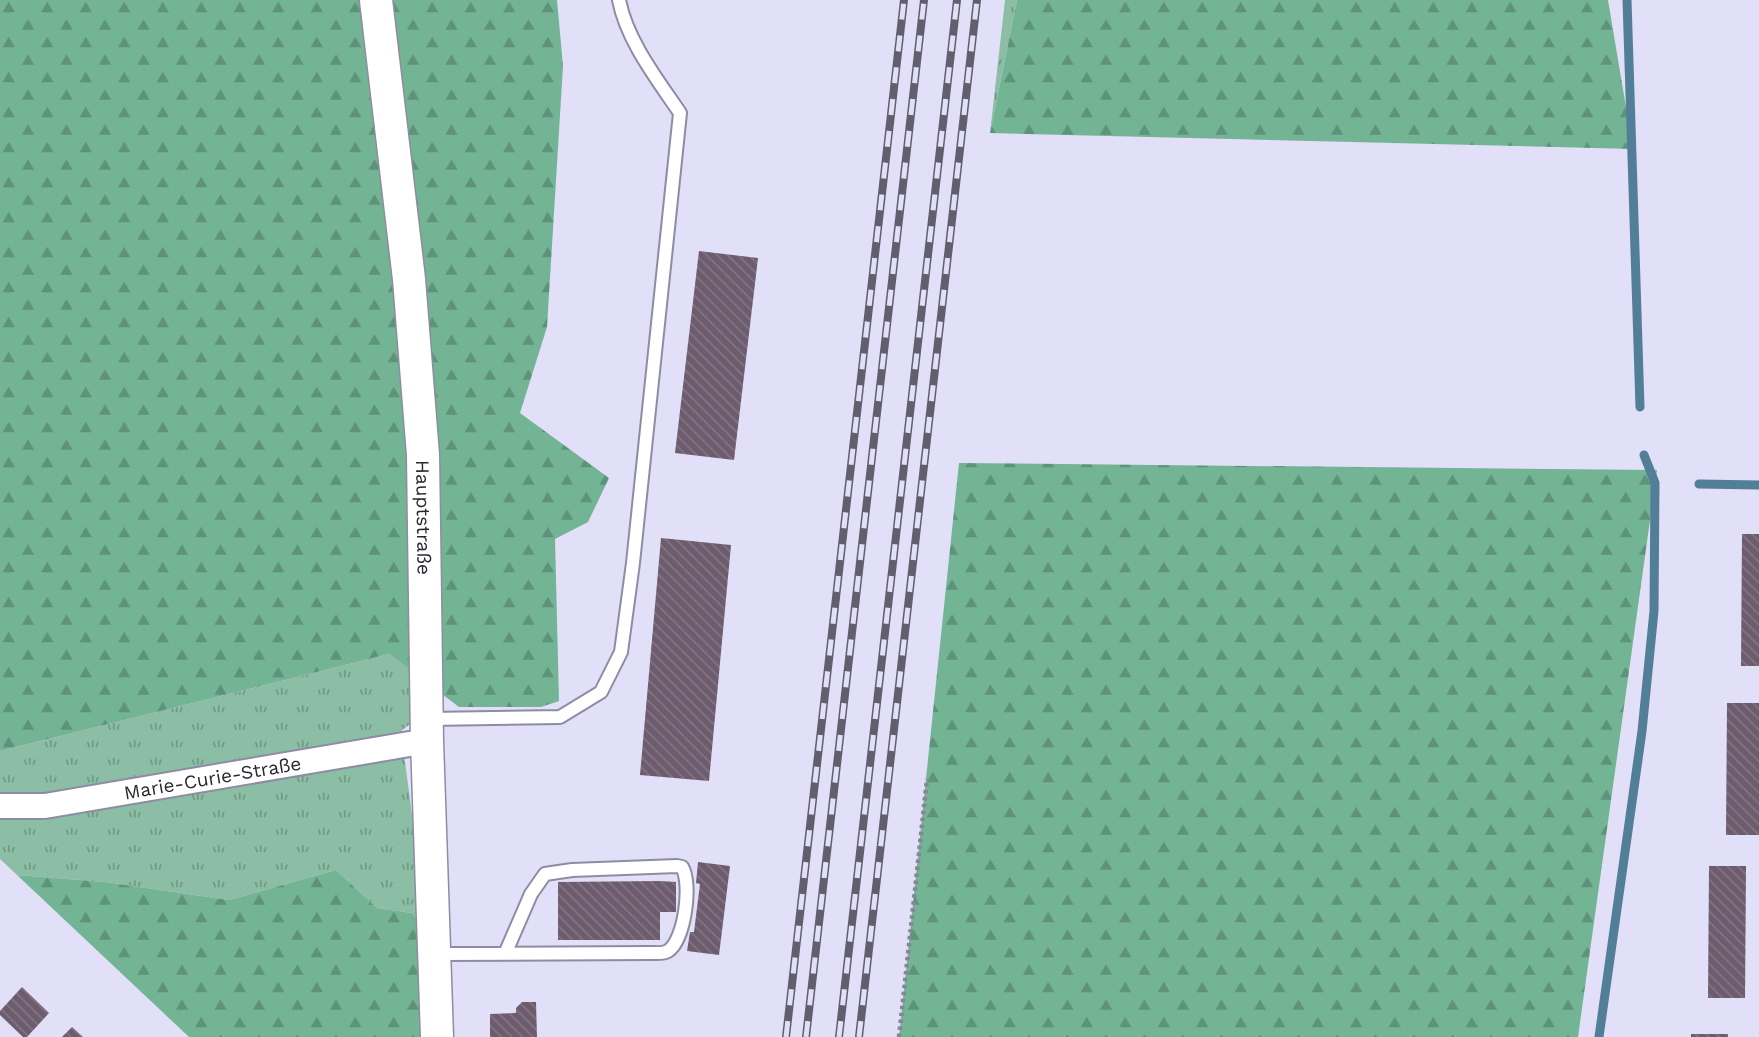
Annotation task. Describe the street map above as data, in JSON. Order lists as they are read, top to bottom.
{
  "streets": {
    "street": ["Hauptstraße", "Marie-Curie-Straße"]
  },
  "crossings": [
    ["Hauptstraße", "Marie-Curie-Straße"]
  ]
}
